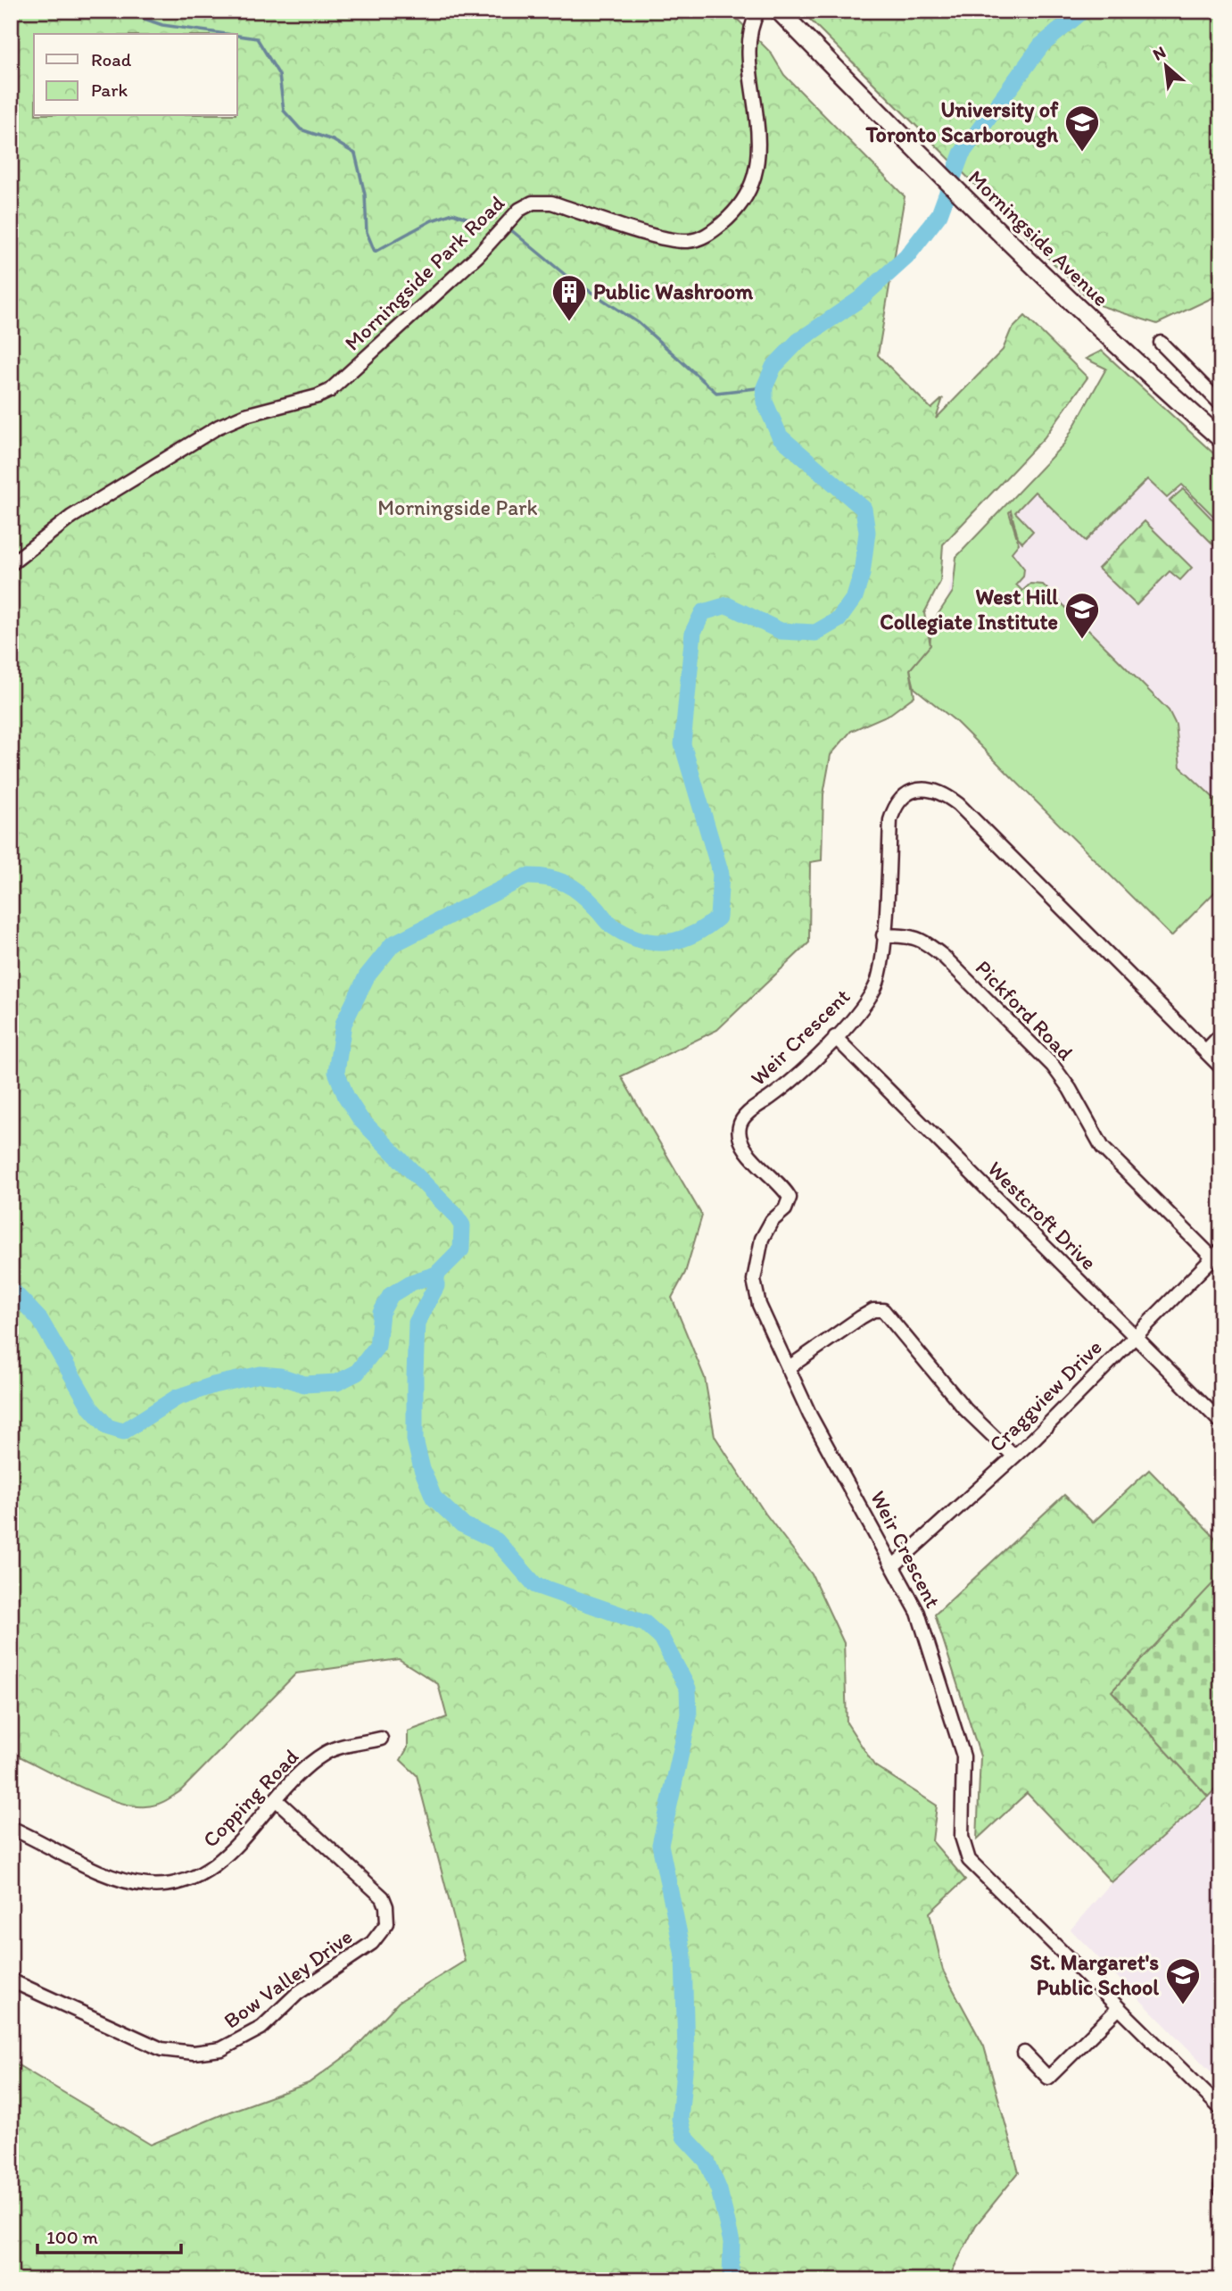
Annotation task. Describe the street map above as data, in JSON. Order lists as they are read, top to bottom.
{
  "streets": {
    "main road": ["Morningside Avenue"],
    "street": [
      "Morningside Park Road",
      "Pickford Road",
      "Weir Crescent",
      "Westcroft Drive",
      "Craggview Drive",
      "Copping Road",
      "Bow Valley Drive"
    ]
  },
  "crossings": [
    ["Pickford Road", "Weir Crescent"],
    ["Pickford Road", "Craggview Drive"],
    ["Weir Crescent", "Westcroft Drive"],
    ["Weir Crescent", "Craggview Drive"],
    ["Westcroft Drive", "Craggview Drive"],
    ["Copping Road", "Bow Valley Drive"]
  ],
  "parks": ["Morningside Park"],
  "places": {
    "school or university": ["University of Toronto Scarborough", "West Hill Collegiate Institute", "St. Margaret's Public School"],
    "building": ["Public Washroom"]
  },
  "legend": ["Road", "Park"],
  "scale_bar": "100 m",
  "north": "top left"
}
